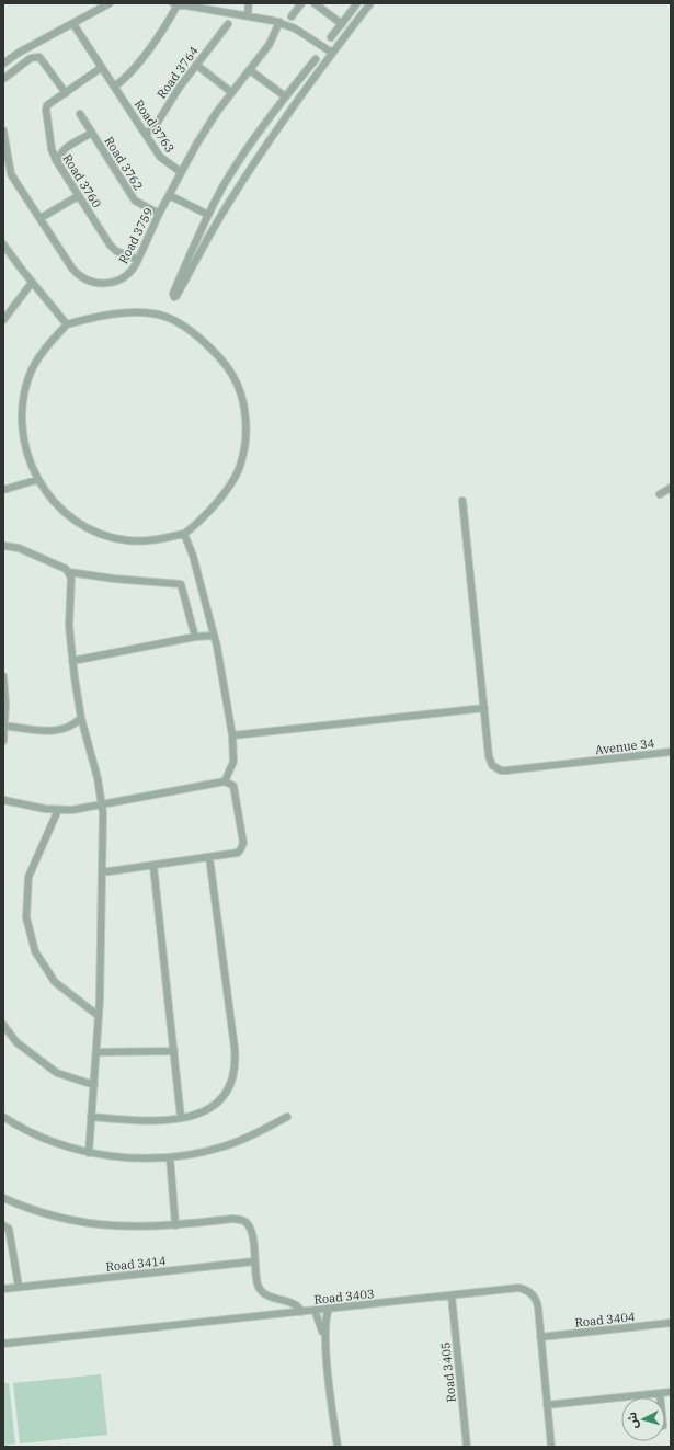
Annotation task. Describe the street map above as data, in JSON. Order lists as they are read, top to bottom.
{
  "streets": {
    "street": [
      "Road 3764",
      "Road 3763",
      "Road 3762",
      "Road 3760",
      "Road 3759",
      "Avenue 34",
      "Road 3414",
      "Road 3403",
      "Road 3404",
      "Road 3405"
    ]
  },
  "crossings": [
    ["Road 3764", "Road 3763"],
    ["Road 3763", "Road 3760"],
    ["Road 3763", "Road 3759"],
    ["Road 3762", "Road 3759"],
    ["Road 3760", "Road 3759"],
    ["Road 3403", "Road 3404"],
    ["Road 3403", "Road 3405"]
  ],
  "north": "left"
}
